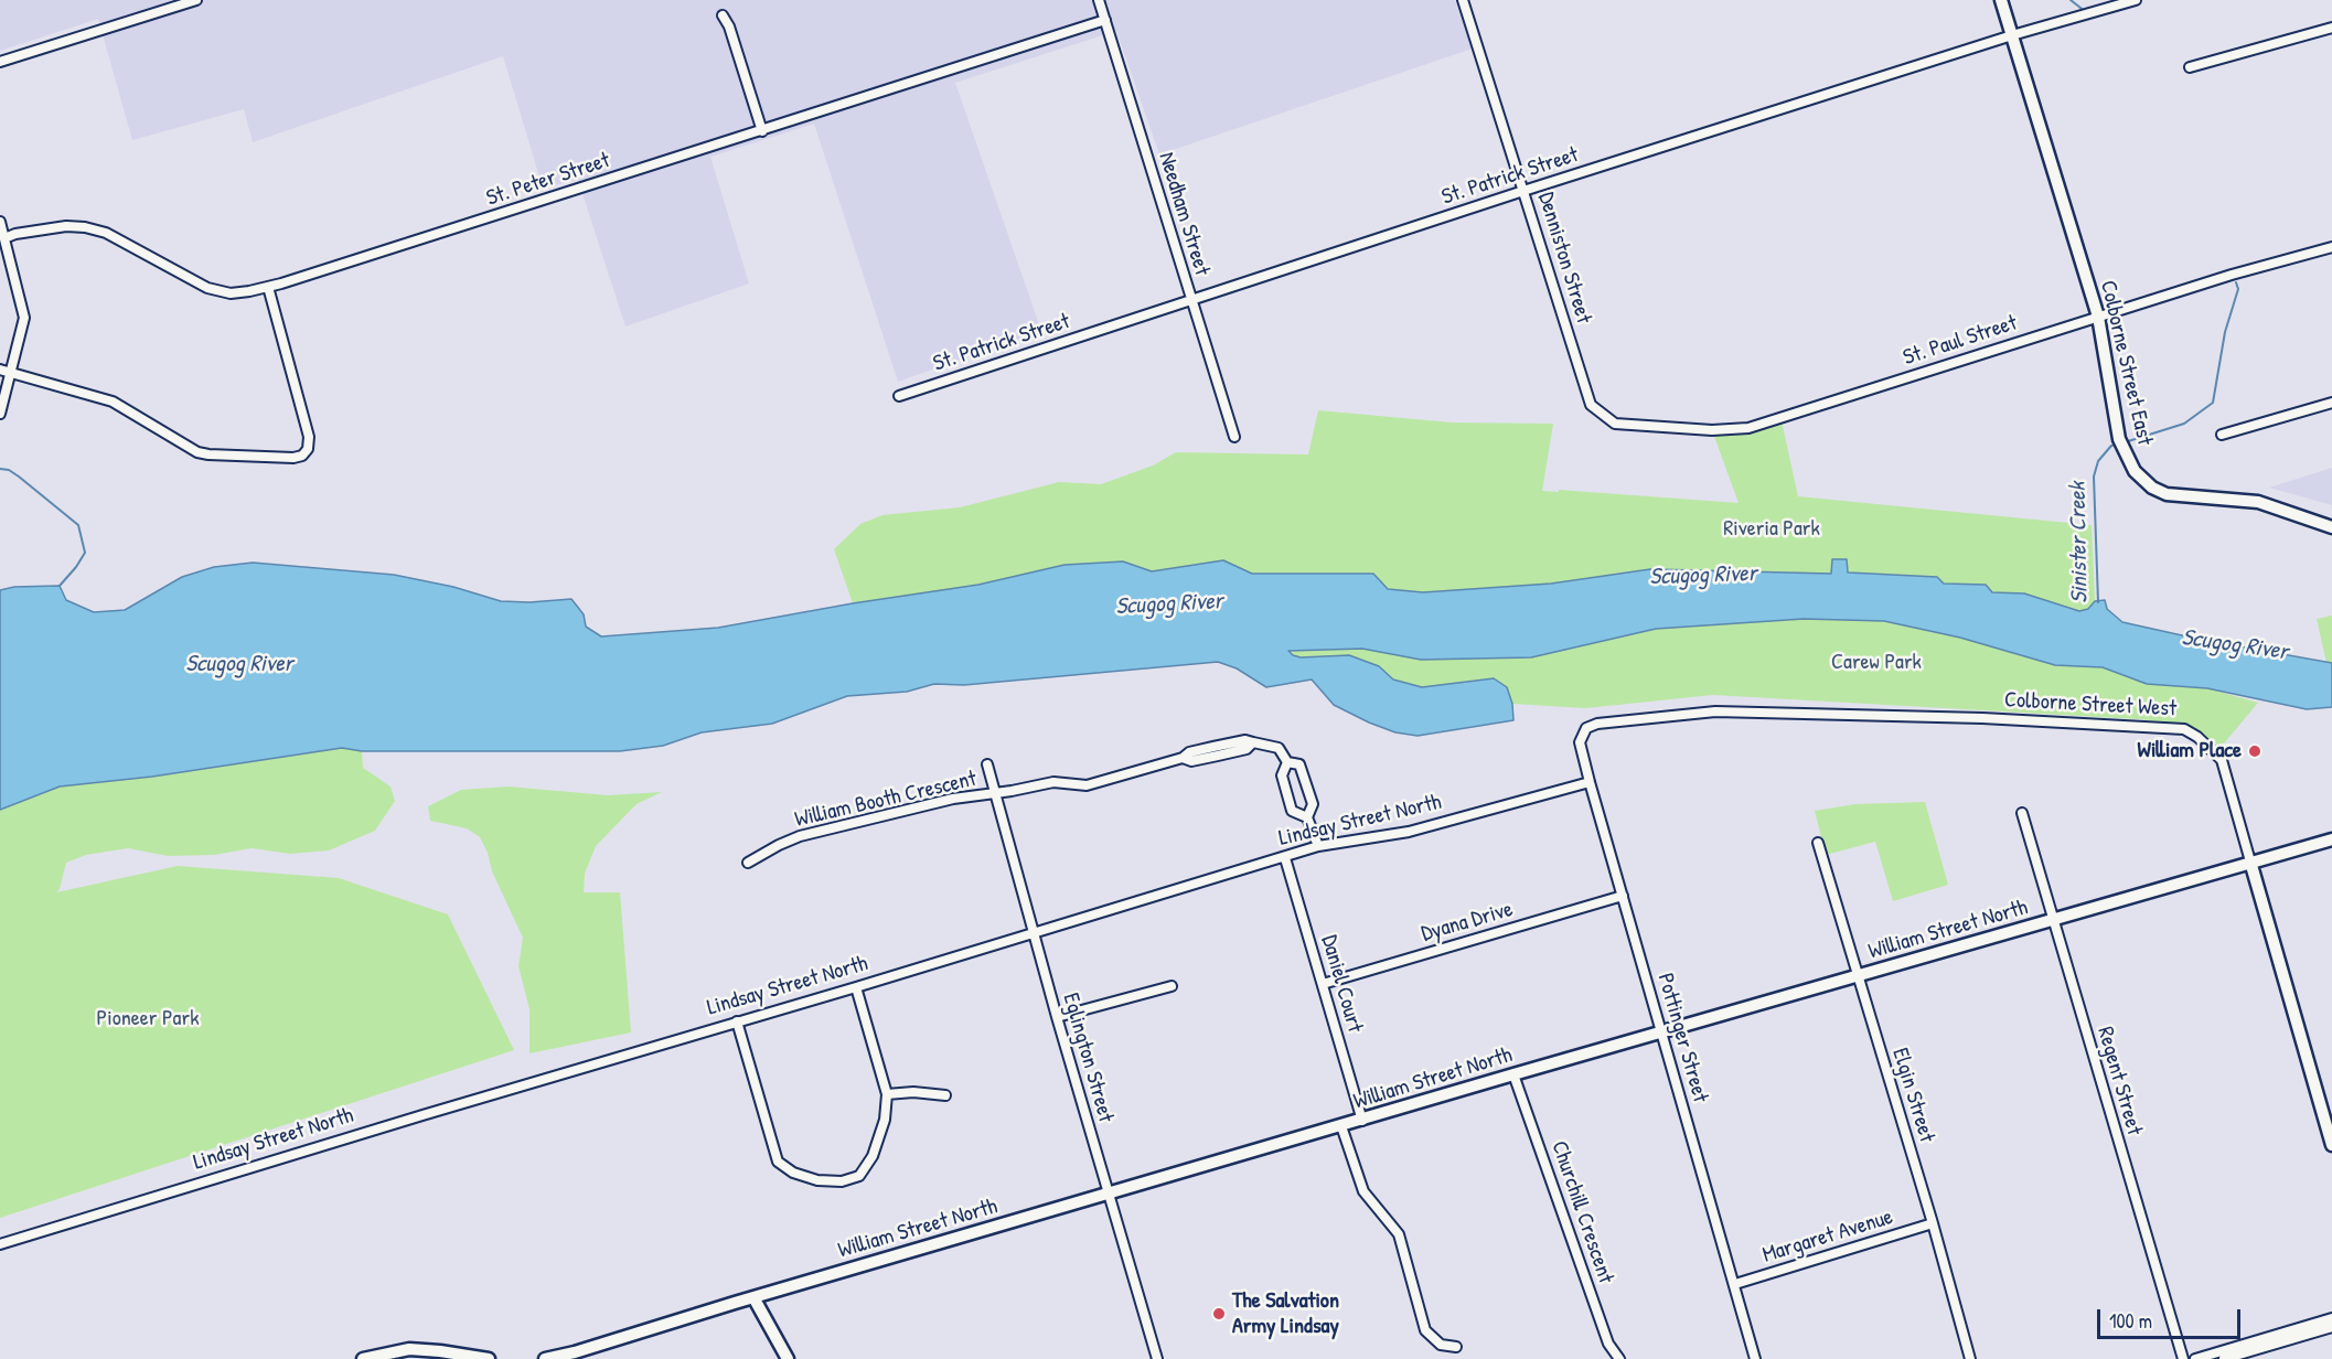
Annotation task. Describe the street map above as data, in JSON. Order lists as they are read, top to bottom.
{
  "streets": {
    "street": [
      "St. Patrick Street",
      "St. Peter Street",
      "Needham Street",
      "Denniston Street",
      "St. Paul Street",
      "Colborne Street East",
      "Colborne Street West",
      "William Booth Crescent",
      "Lindsay Street North",
      "Dyana Drive",
      "William Street North",
      "Daniel Court",
      "Pottinger Street",
      "Eglington Street",
      "Regent Street",
      "Elgin Street",
      "Churchill Crescent",
      "Margaret Avenue"
    ]
  },
  "crossings": [
    ["St. Patrick Street", "Needham Street"],
    ["St. Patrick Street", "Denniston Street"],
    ["St. Patrick Street", "Colborne Street East"],
    ["St. Peter Street", "Needham Street"],
    ["Denniston Street", "St. Paul Street"],
    ["St. Paul Street", "Colborne Street East"],
    ["Colborne Street West", "William Street North"],
    ["Colborne Street West", "Pottinger Street"],
    ["William Booth Crescent", "Eglington Street"],
    ["Lindsay Street North", "Daniel Court"],
    ["Lindsay Street North", "Pottinger Street"],
    ["Lindsay Street North", "Eglington Street"],
    ["Dyana Drive", "Daniel Court"],
    ["Dyana Drive", "Pottinger Street"],
    ["William Street North", "Daniel Court"],
    ["William Street North", "Pottinger Street"],
    ["William Street North", "Eglington Street"],
    ["William Street North", "Regent Street"],
    ["William Street North", "Elgin Street"],
    ["William Street North", "Churchill Crescent"],
    ["Pottinger Street", "Margaret Avenue"],
    ["Elgin Street", "Margaret Avenue"]
  ],
  "water": ["Sinister Creek", "Scugog River"],
  "parks": ["Riveria Park", "Carew Park", "Pioneer Park"],
  "places": ["William Place", "The Salvation Army Lindsay"],
  "scale_bar": "100 m"
}
